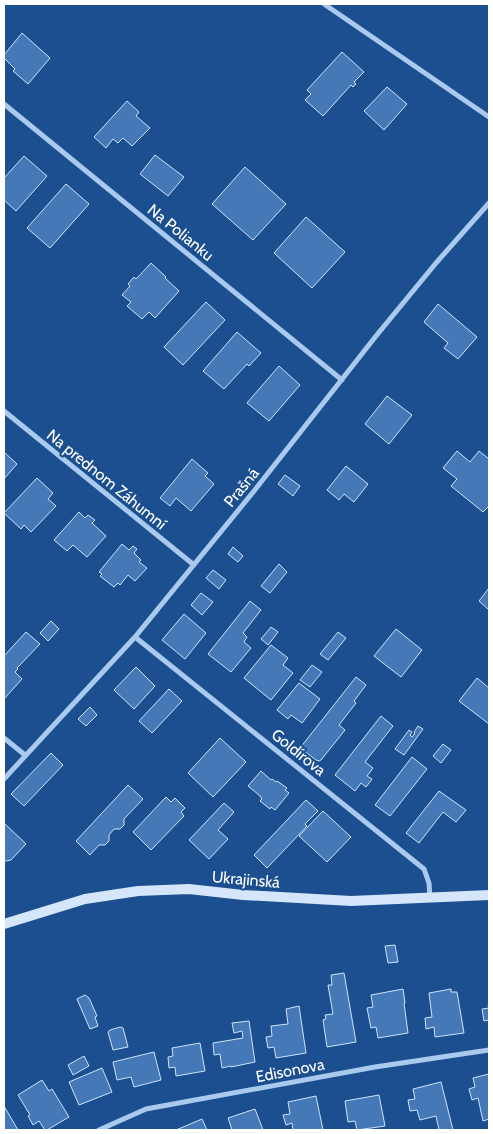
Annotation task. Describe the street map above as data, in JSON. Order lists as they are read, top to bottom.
{
  "streets": {
    "main road": ["Ukrajinská"],
    "street": [
      "Na Polianku",
      "Na prednom Záhumní",
      "Prašná",
      "Goldírova",
      "Edisonova"
    ]
  },
  "crossings": [
    ["Na Polianku", "Prašná"],
    ["Na prednom Záhumní", "Prašná"],
    ["Prašná", "Goldírova"],
    ["Goldírova", "Ukrajinská"]
  ]
}
